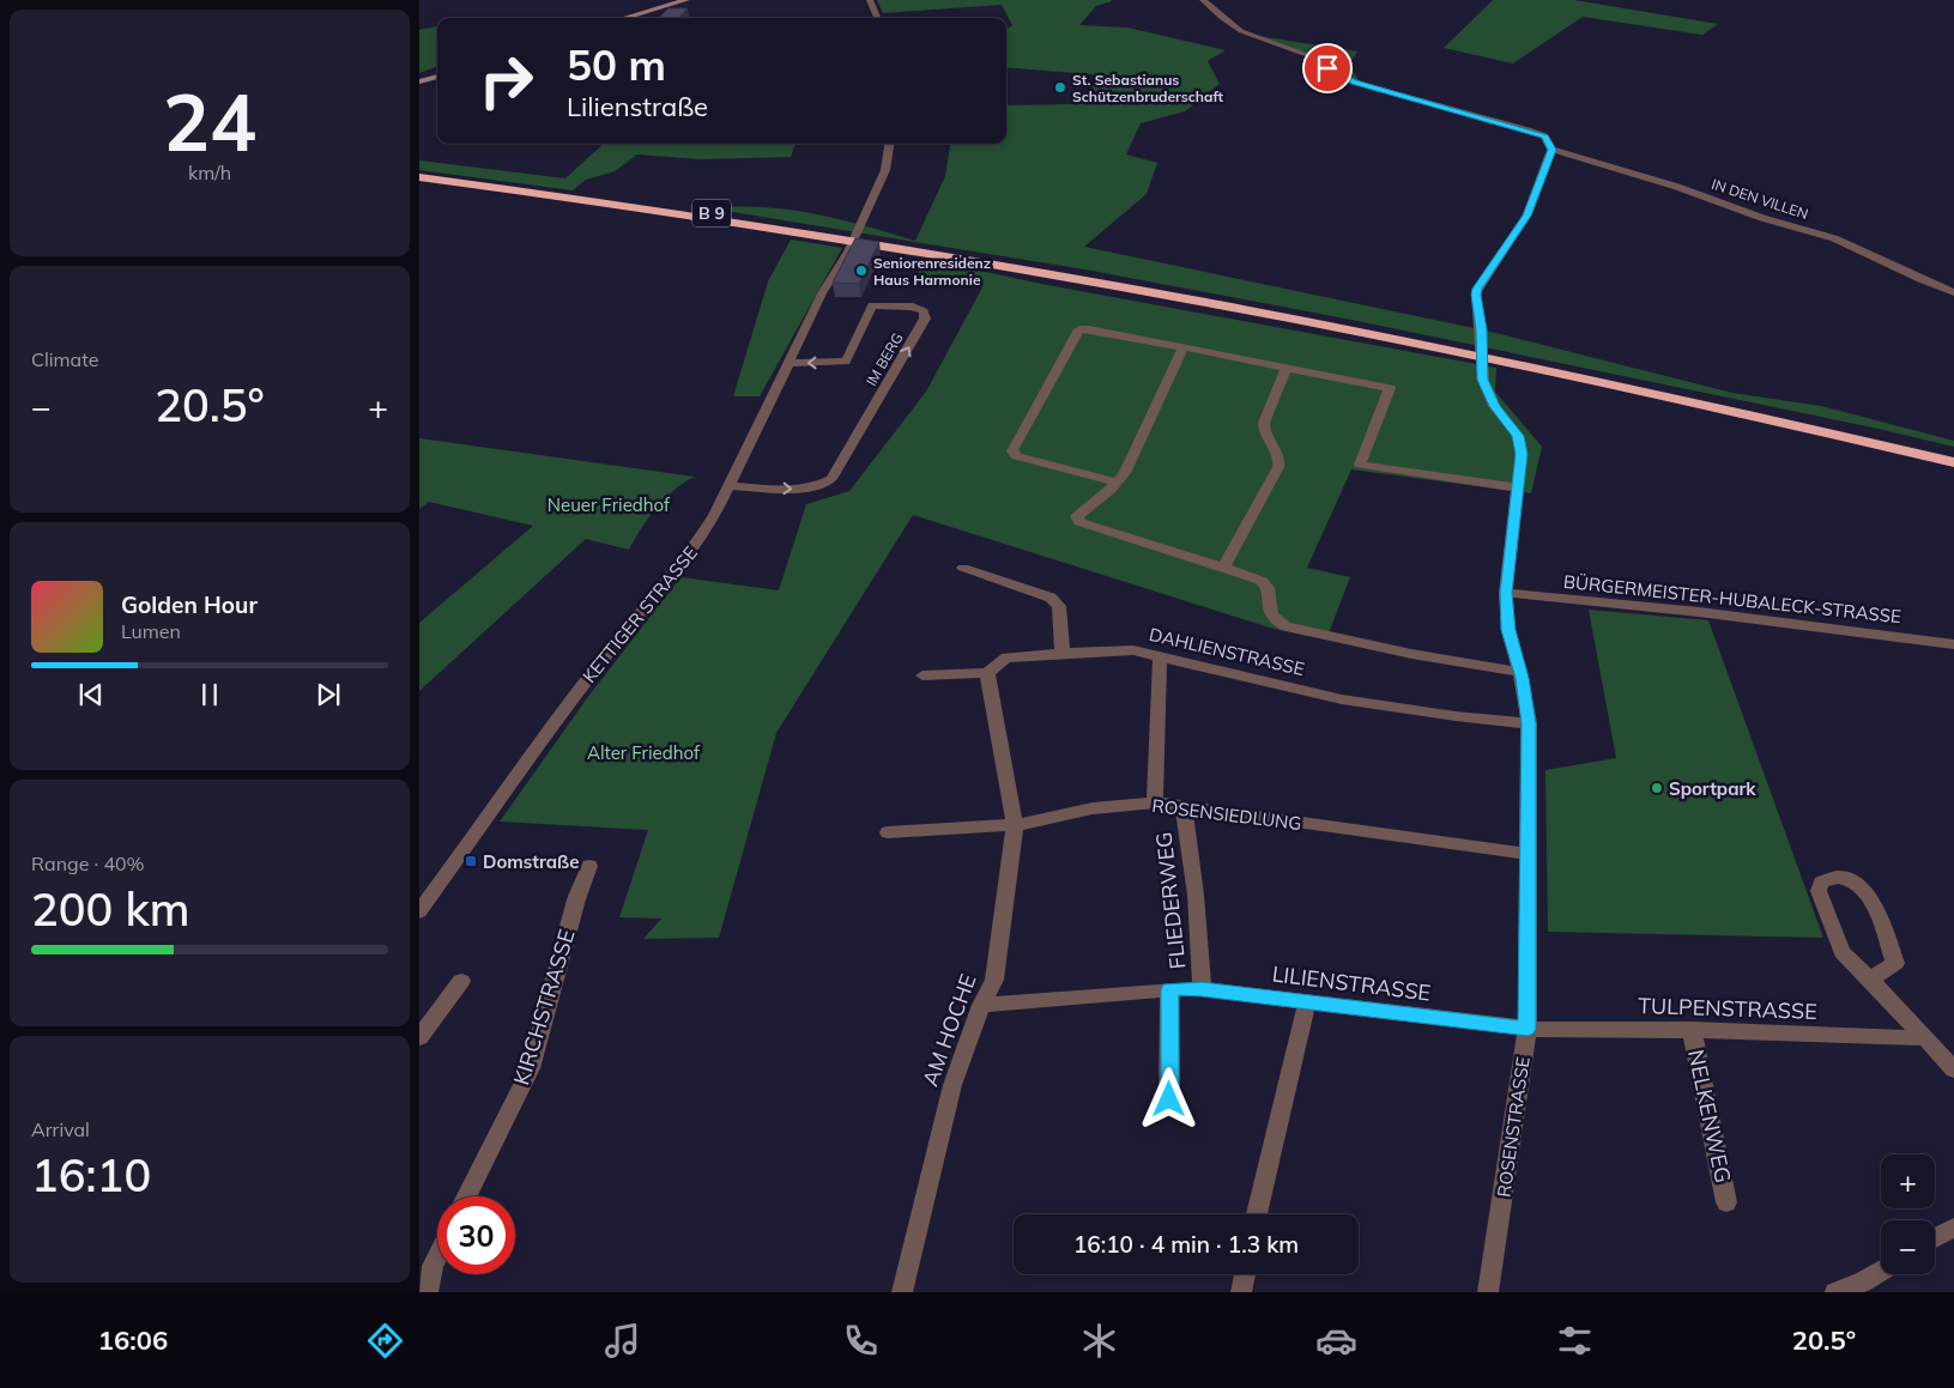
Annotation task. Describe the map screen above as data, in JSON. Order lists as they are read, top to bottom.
{
  "streets": {
    "highway": ["B 9"],
    "street": [
      "IN DEN VILLEN",
      "IM BERG",
      "BÜRGERMEISTER-HUBALECK-STRASSE",
      "KETTIGER STRASSE",
      "DAHLIENSTRASSE",
      "ROSENSIEDLUNG",
      "FLIEDERWEG",
      "LILIENSTRASSE",
      "KIRCHSTRASSE",
      "TULPENSTRASSE",
      "AM HOCHE",
      "NELKENWEG",
      "ROSENSTRASSE"
    ]
  },
  "crossings": [
    ["IN DEN VILLEN", "ROSENSTRASSE"],
    ["IM BERG", "KETTIGER STRASSE"],
    ["BÜRGERMEISTER-HUBALECK-STRASSE", "ROSENSTRASSE"],
    ["DAHLIENSTRASSE", "ROSENSTRASSE"],
    ["ROSENSIEDLUNG", "FLIEDERWEG"],
    ["ROSENSIEDLUNG", "AM HOCHE"],
    ["ROSENSIEDLUNG", "ROSENSTRASSE"],
    ["FLIEDERWEG", "LILIENSTRASSE"],
    ["LILIENSTRASSE", "TULPENSTRASSE"],
    ["LILIENSTRASSE", "AM HOCHE"],
    ["LILIENSTRASSE", "ROSENSTRASSE"],
    ["TULPENSTRASSE", "NELKENWEG"],
    ["TULPENSTRASSE", "ROSENSTRASSE"]
  ],
  "parks": ["Neuer Friedhof", "Alter Friedhof"],
  "places": {
    "other": ["St. Sebastianus Schützenbruderschaft", "Seniorenresidenz Haus Harmonie", "Sportpark"],
    "transit": ["Domstraße"]
  },
  "page": {
    "tile": [
      ["24", "km/h"],
      "Climate",
      ["Range · 40%", "200 km"],
      ["Arrival", "16:10"]
    ],
    "turn": ["50 m", "Lilienstraße"],
    "heat": ["−", "20.5°", "+"],
    "song": ["Golden Hour", "Lumen"],
    "map_buttons": ["+", "−"],
    "limit": "30",
    "trip": "16:10 · 4 min · 1.3 km",
    "tabs": ["16:06", "20.5°"]
  }
}
